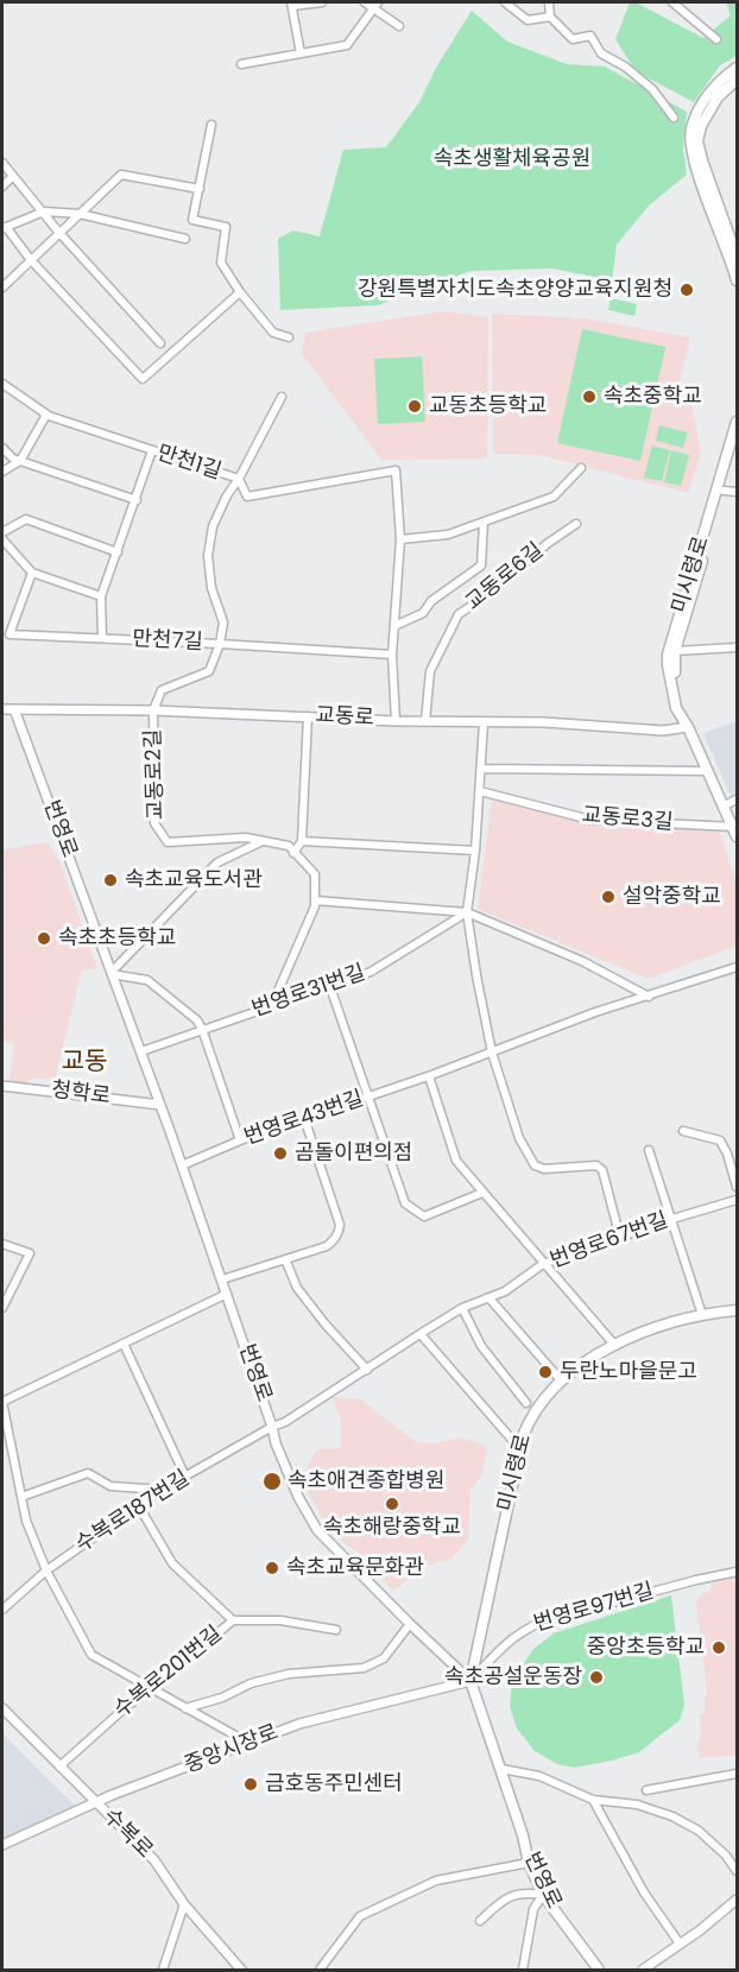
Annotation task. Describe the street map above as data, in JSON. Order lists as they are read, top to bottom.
{
  "streets": {
    "main road": ["미시령로", "번영로"],
    "street": [
      "만천1길",
      "교동로6길",
      "만천7길",
      "교동로",
      "교동로2길",
      "교동로3길",
      "번영로31번길",
      "청학로",
      "번영로43번길",
      "번영로67번길",
      "수복로187번길",
      "번영로97번길",
      "수복로201번길",
      "중앙시장로",
      "수복로"
    ]
  },
  "crossings": [
    ["만천1길", "만천7길"],
    ["만천1길", "교동로"],
    ["미시령로", "교동로"],
    ["미시령로", "교동로3길"],
    ["미시령로", "번영로"],
    ["미시령로", "번영로97번길"],
    ["미시령로", "중앙시장로"],
    ["교동로6길", "교동로"],
    ["교동로", "교동로2길"],
    ["교동로", "번영로"],
    ["번영로", "번영로31번길"],
    ["번영로", "청학로"],
    ["번영로", "번영로43번길"],
    ["번영로", "번영로67번길"],
    ["번영로", "수복로187번길"],
    ["번영로", "번영로97번길"],
    ["번영로", "중앙시장로"],
    ["번영로67번길", "수복로187번길"],
    ["번영로97번길", "중앙시장로"],
    ["수복로201번길", "수복로"],
    ["중앙시장로", "수복로"]
  ],
  "districts": ["교동"],
  "parks": ["속초생활체육공원"],
  "places": [
    "강원특별자치도속초양양교육지원청",
    "속초중학교",
    "교동초등학교",
    "속초교육도서관",
    "설악중학교",
    "속초초등학교",
    "곰돌이편의점",
    "두란노마을문고",
    "속초애견종합병원",
    "속초해랑중학교",
    "속초교육문화관",
    "중앙초등학교",
    "속초공설운동장",
    "금호동주민센터"
  ]
}
